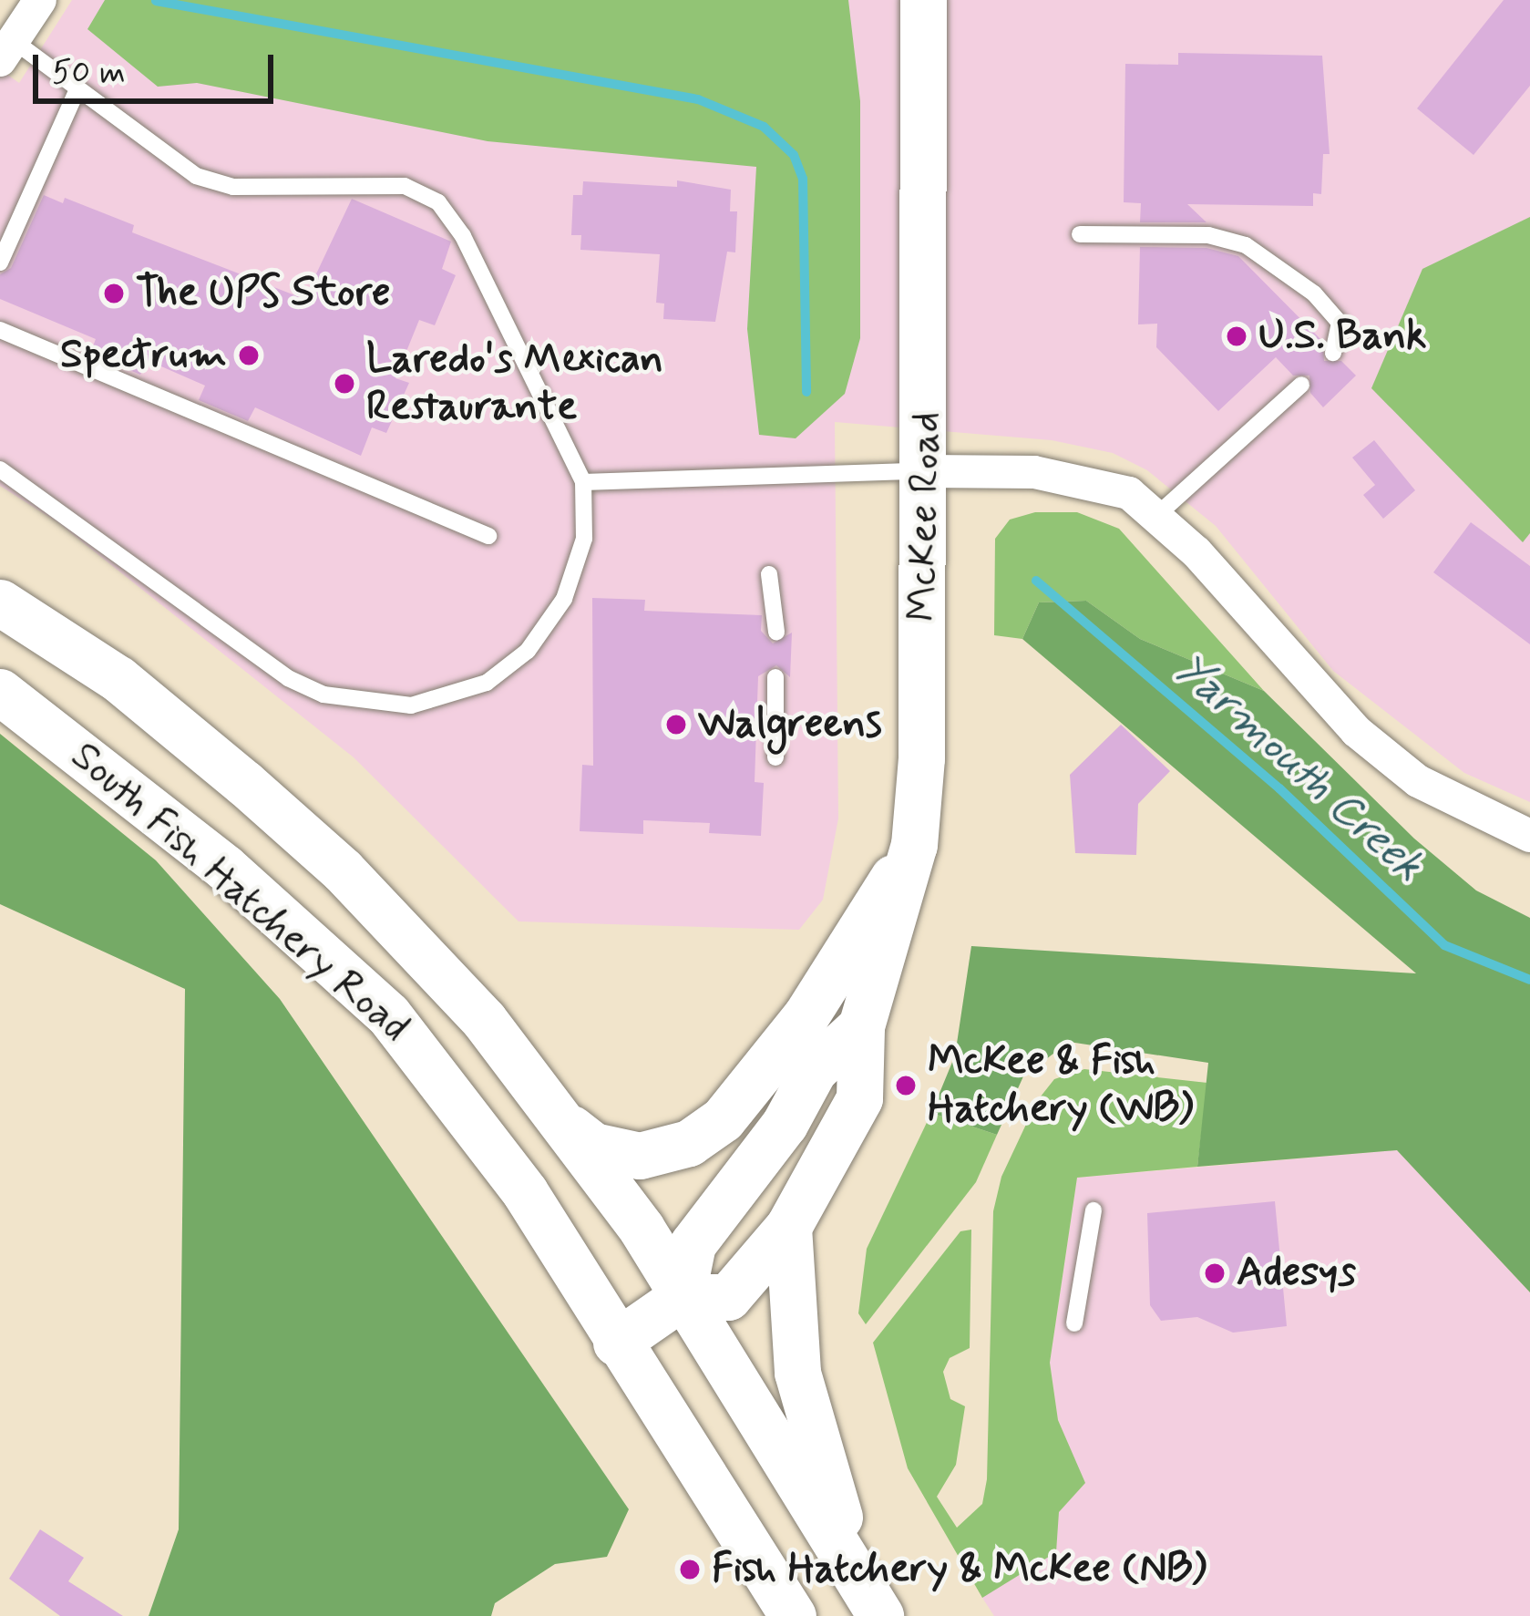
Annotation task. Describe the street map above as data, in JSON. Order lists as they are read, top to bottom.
{
  "streets": {
    "main road": ["McKee Road", "South Fish Hatchery Road"]
  },
  "crossings": [
    ["McKee Road", "South Fish Hatchery Road"]
  ],
  "water": ["Yarmouth Creek"],
  "places": [
    "The UPS Store",
    "U.S. Bank",
    "Spectrum",
    "Laredo's Mexican Restaurante",
    "Walgreens",
    "McKee & Fish Hatchery (WB)",
    "Adesys",
    "Fish Hatchery & McKee (NB)"
  ],
  "scale_bar": "50 m"
}
